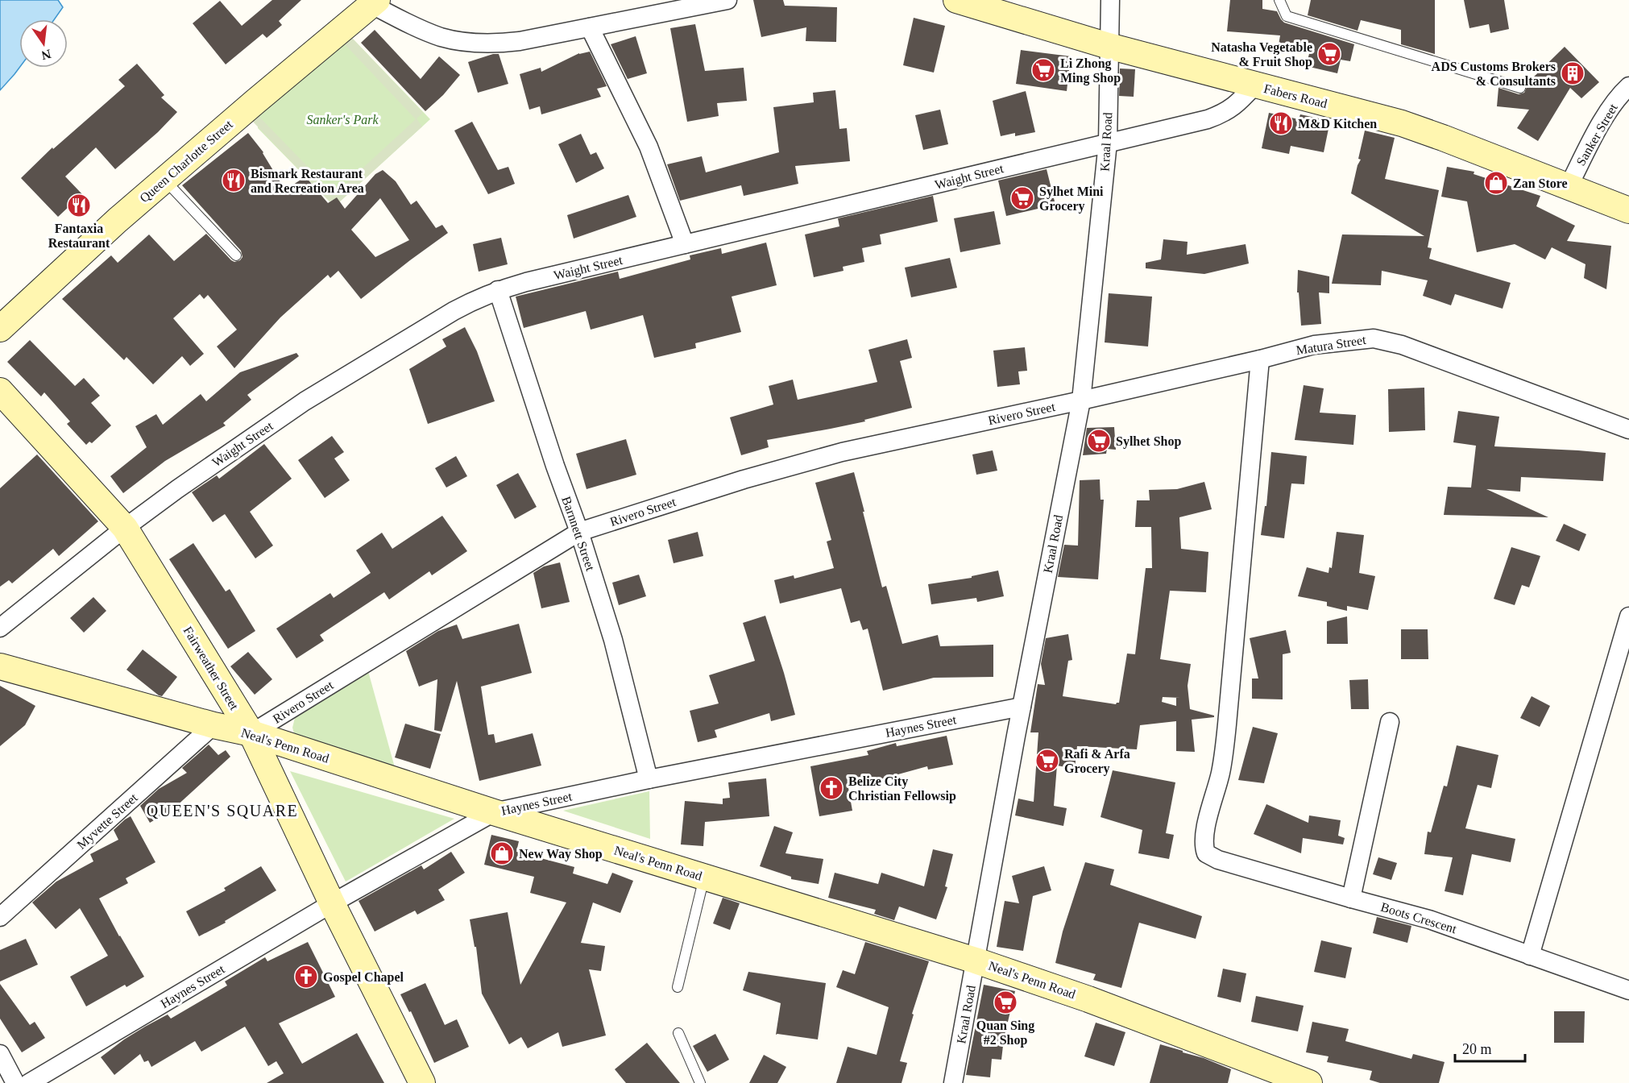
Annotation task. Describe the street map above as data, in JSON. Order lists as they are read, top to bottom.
{
  "streets": {
    "street": [
      "Fabers Road",
      "Sanker Street",
      "Kraal Road",
      "Queen Charlotte Street",
      "Waight Street",
      "Matura Street",
      "Rivero Street",
      "Barnnett Street",
      "Fairweather Street",
      "Haynes Street",
      "Neal's Penn Road",
      "Myvette Street",
      "Boots Crescent"
    ]
  },
  "crossings": [
    ["Fabers Road", "Sanker Street"],
    ["Fabers Road", "Kraal Road"],
    ["Fabers Road", "Waight Street"],
    ["Kraal Road", "Waight Street"],
    ["Kraal Road", "Matura Street"],
    ["Kraal Road", "Rivero Street"],
    ["Kraal Road", "Haynes Street"],
    ["Kraal Road", "Neal's Penn Road"],
    ["Waight Street", "Barnnett Street"],
    ["Waight Street", "Fairweather Street"],
    ["Matura Street", "Rivero Street"],
    ["Matura Street", "Boots Crescent"],
    ["Rivero Street", "Barnnett Street"],
    ["Rivero Street", "Fairweather Street"],
    ["Rivero Street", "Neal's Penn Road"],
    ["Barnnett Street", "Haynes Street"],
    ["Fairweather Street", "Haynes Street"],
    ["Fairweather Street", "Neal's Penn Road"],
    ["Haynes Street", "Neal's Penn Road"],
    ["Neal's Penn Road", "Myvette Street"]
  ],
  "districts": ["QUEEN'S SQUARE"],
  "parks": ["Sanker's Park"],
  "places": {
    "supermarket": [
      "Natasha Vegetable & Fruit Shop",
      "Li Zhong Ming Shop",
      "Sylhet Mini Grocery",
      "Sylhet Shop",
      "Rafi & Arfa Grocery",
      "Quan Sing #2 Shop"
    ],
    "building": ["ADS Customs Brokers & Consultants"],
    "restaurant": ["M&D Kitchen", "Bismark Restaurant and Recreation Area", "Fantaxia Restaurant"],
    "shop": ["Zan Store", "New Way Shop"],
    "church": ["Belize City Christian Fellowsip", "Gospel Chapel"]
  },
  "scale_bar": "20 m",
  "north": "bottom"
}
